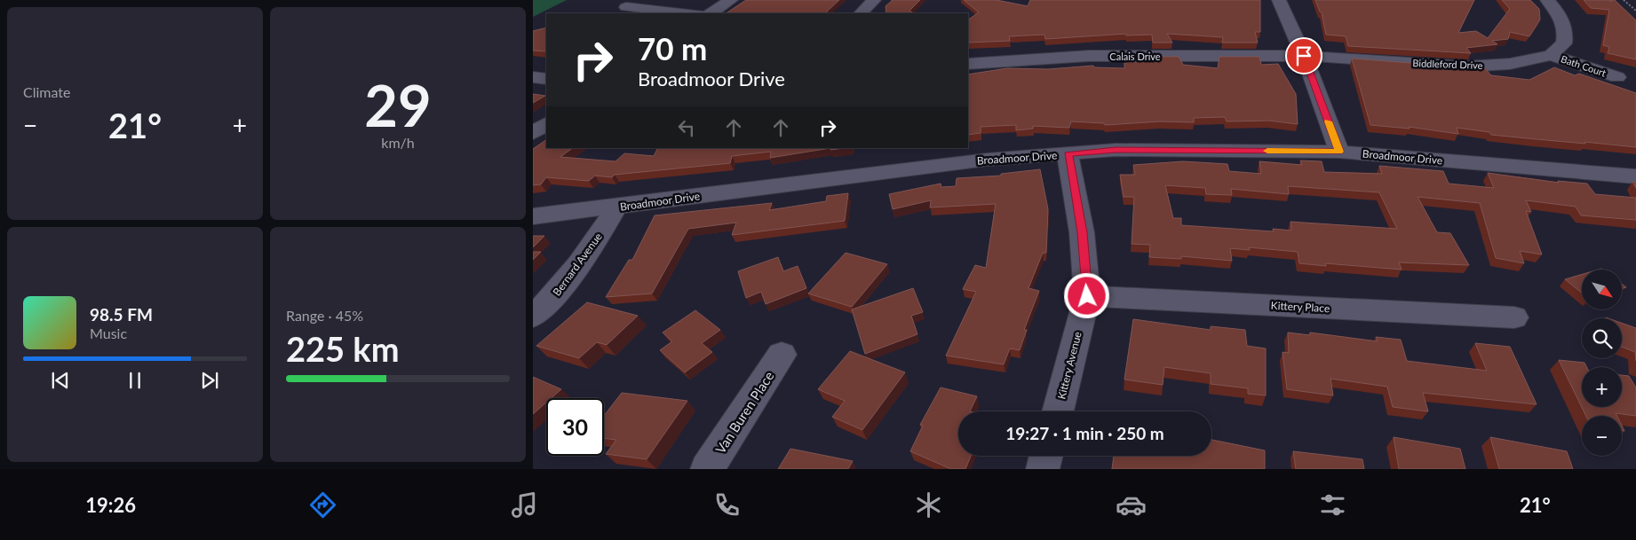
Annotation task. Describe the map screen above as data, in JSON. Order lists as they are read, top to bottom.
{
  "streets": {
    "street": [
      "Calais Drive",
      "Biddleford Drive",
      "Bath Court",
      "Broadmoor Drive",
      "Bernard Avenue",
      "Kittery Place",
      "Kittery Avenue",
      "Van Buren Place"
    ]
  },
  "crossings": [
    ["Calais Drive", "Biddleford Drive"],
    ["Biddleford Drive", "Bath Court"],
    ["Broadmoor Drive", "Bernard Avenue"],
    ["Broadmoor Drive", "Kittery Avenue"],
    ["Kittery Place", "Kittery Avenue"]
  ],
  "north": "bottom right",
  "page": {
    "tile": [
      "Climate",
      ["29", "km/h"],
      ["Range · 45%", "225 km"]
    ],
    "turn": ["70 m", "Broadmoor Drive"],
    "heat": ["−", "21°", "+"],
    "map_buttons": ["+", "−"],
    "song": ["98.5 FM", "Music"],
    "limit": "30",
    "trip": "19:27 · 1 min · 250 m",
    "tabs": ["19:26", "21°"]
  }
}
